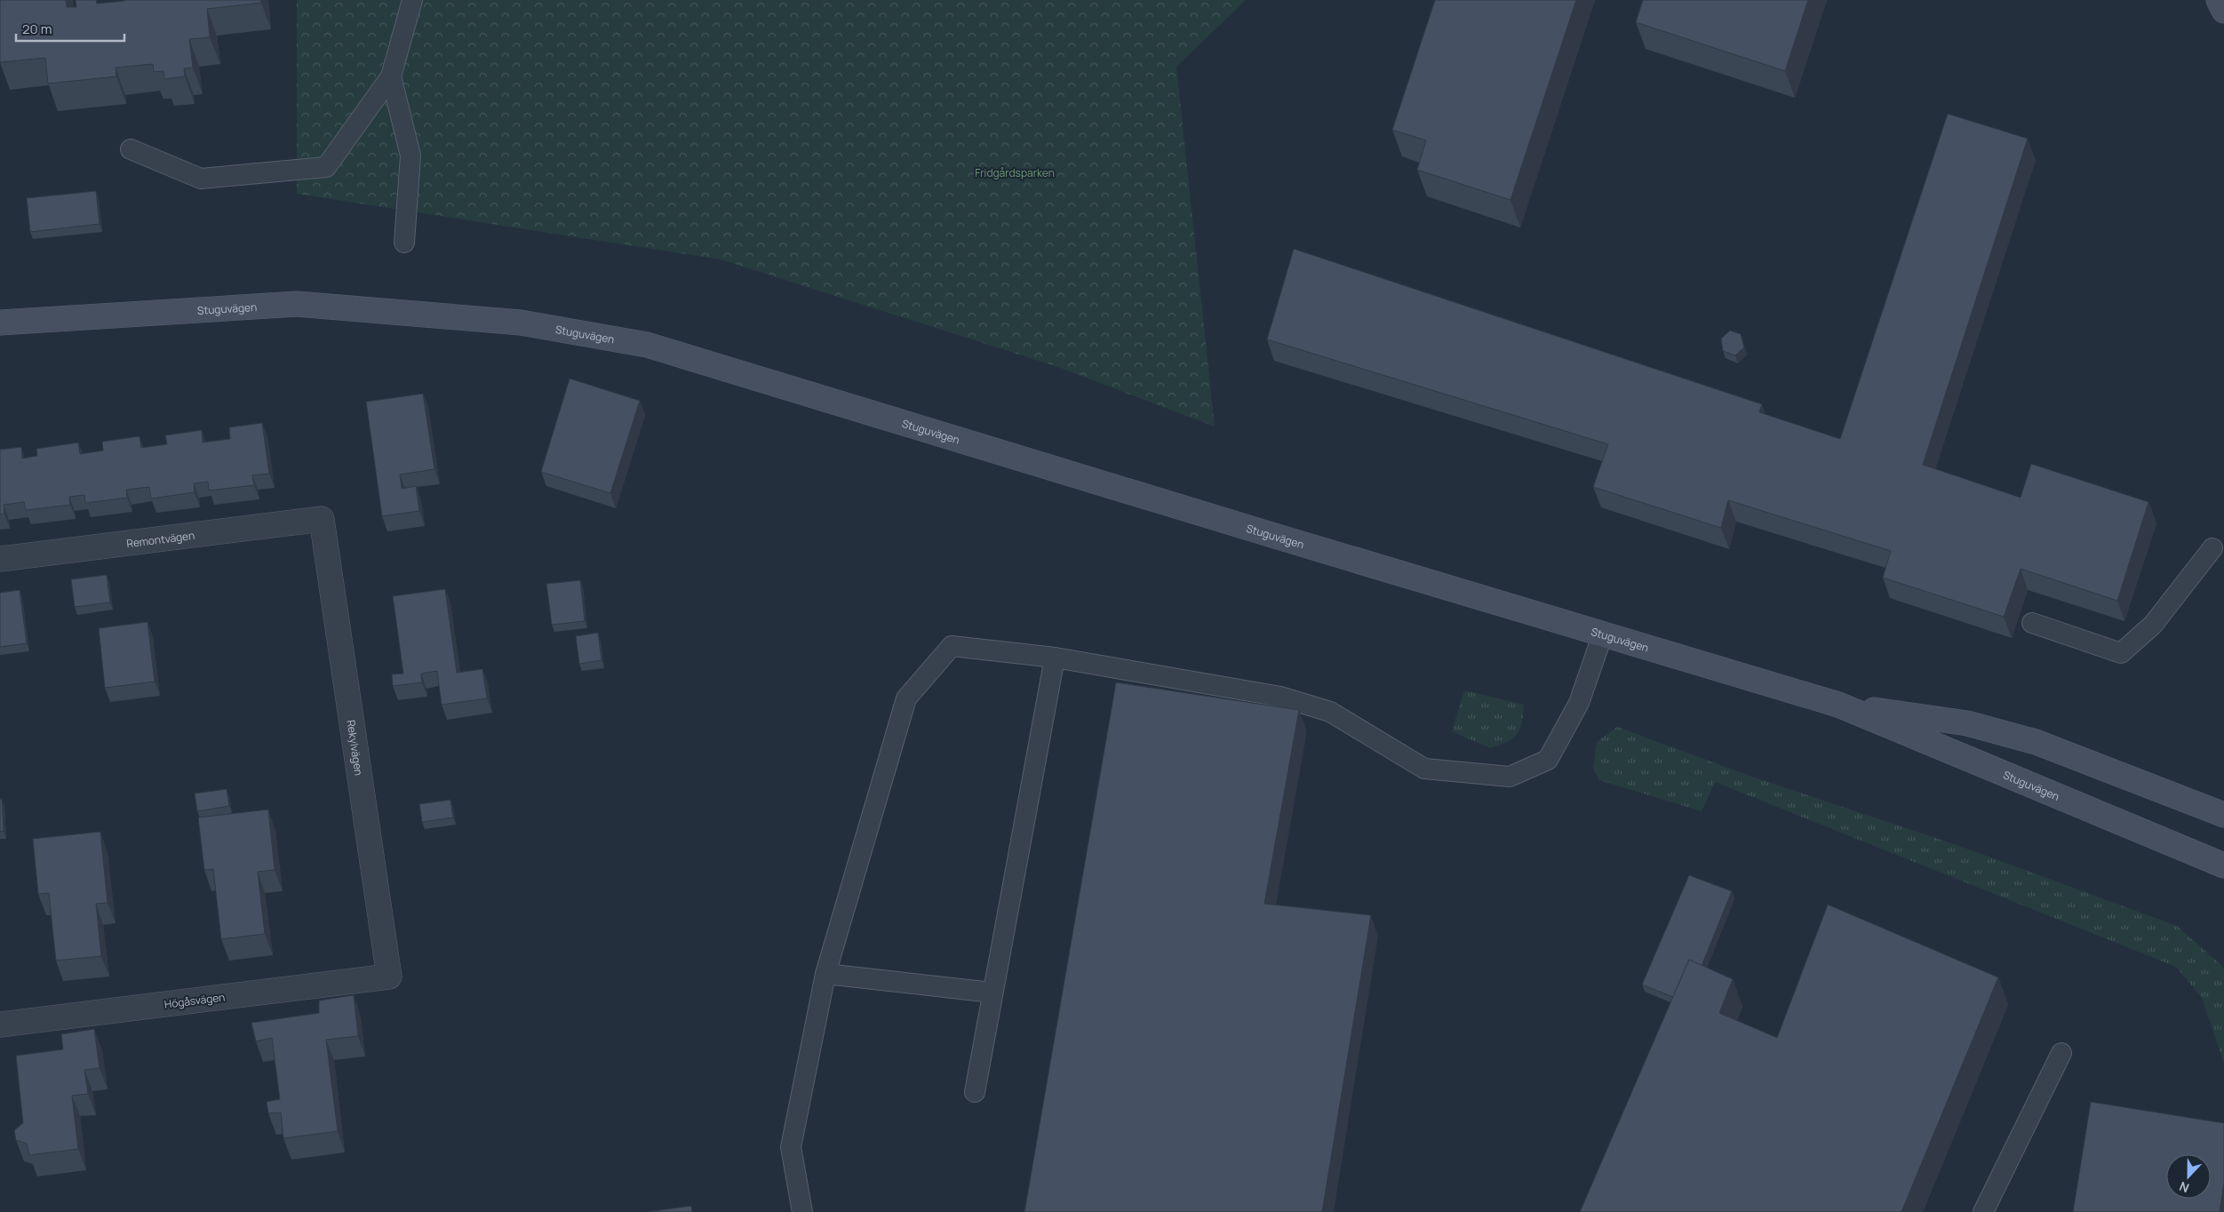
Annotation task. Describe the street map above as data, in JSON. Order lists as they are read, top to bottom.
{
  "streets": {
    "main road": ["Stuguvägen"],
    "street": ["Remontvägen", "Rekylvägen", "Högåsvägen"]
  },
  "crossings": [
    ["Remontvägen", "Rekylvägen"],
    ["Rekylvägen", "Högåsvägen"]
  ],
  "parks": ["Fridgårdsparken"],
  "scale_bar": "20 m",
  "north": "bottom"
}
